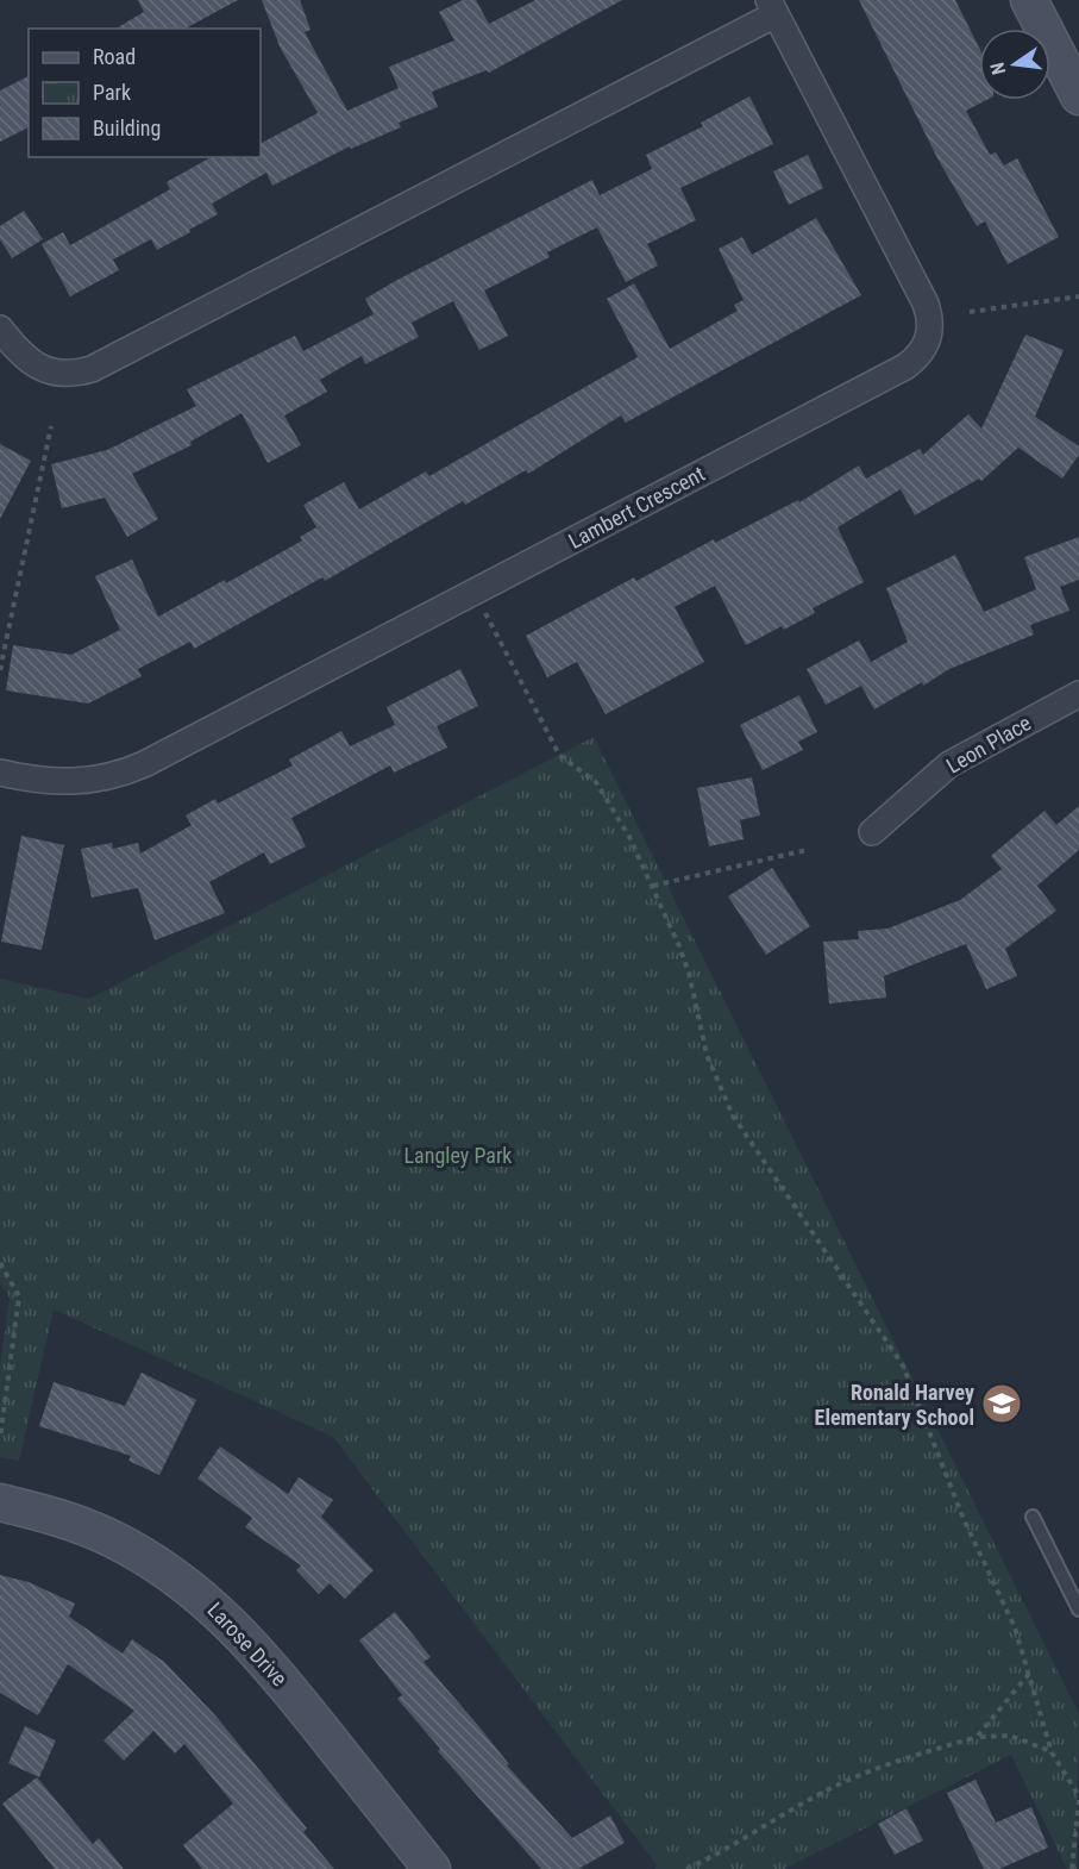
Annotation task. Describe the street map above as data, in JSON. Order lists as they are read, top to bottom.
{
  "streets": {
    "street": ["Lambert Crescent", "Leon Place", "Larose Drive"]
  },
  "parks": ["Langley Park"],
  "places": {
    "school or university": ["Ronald Harvey Elementary School"]
  },
  "legend": ["Road", "Park", "Building"],
  "north": "left"
}
